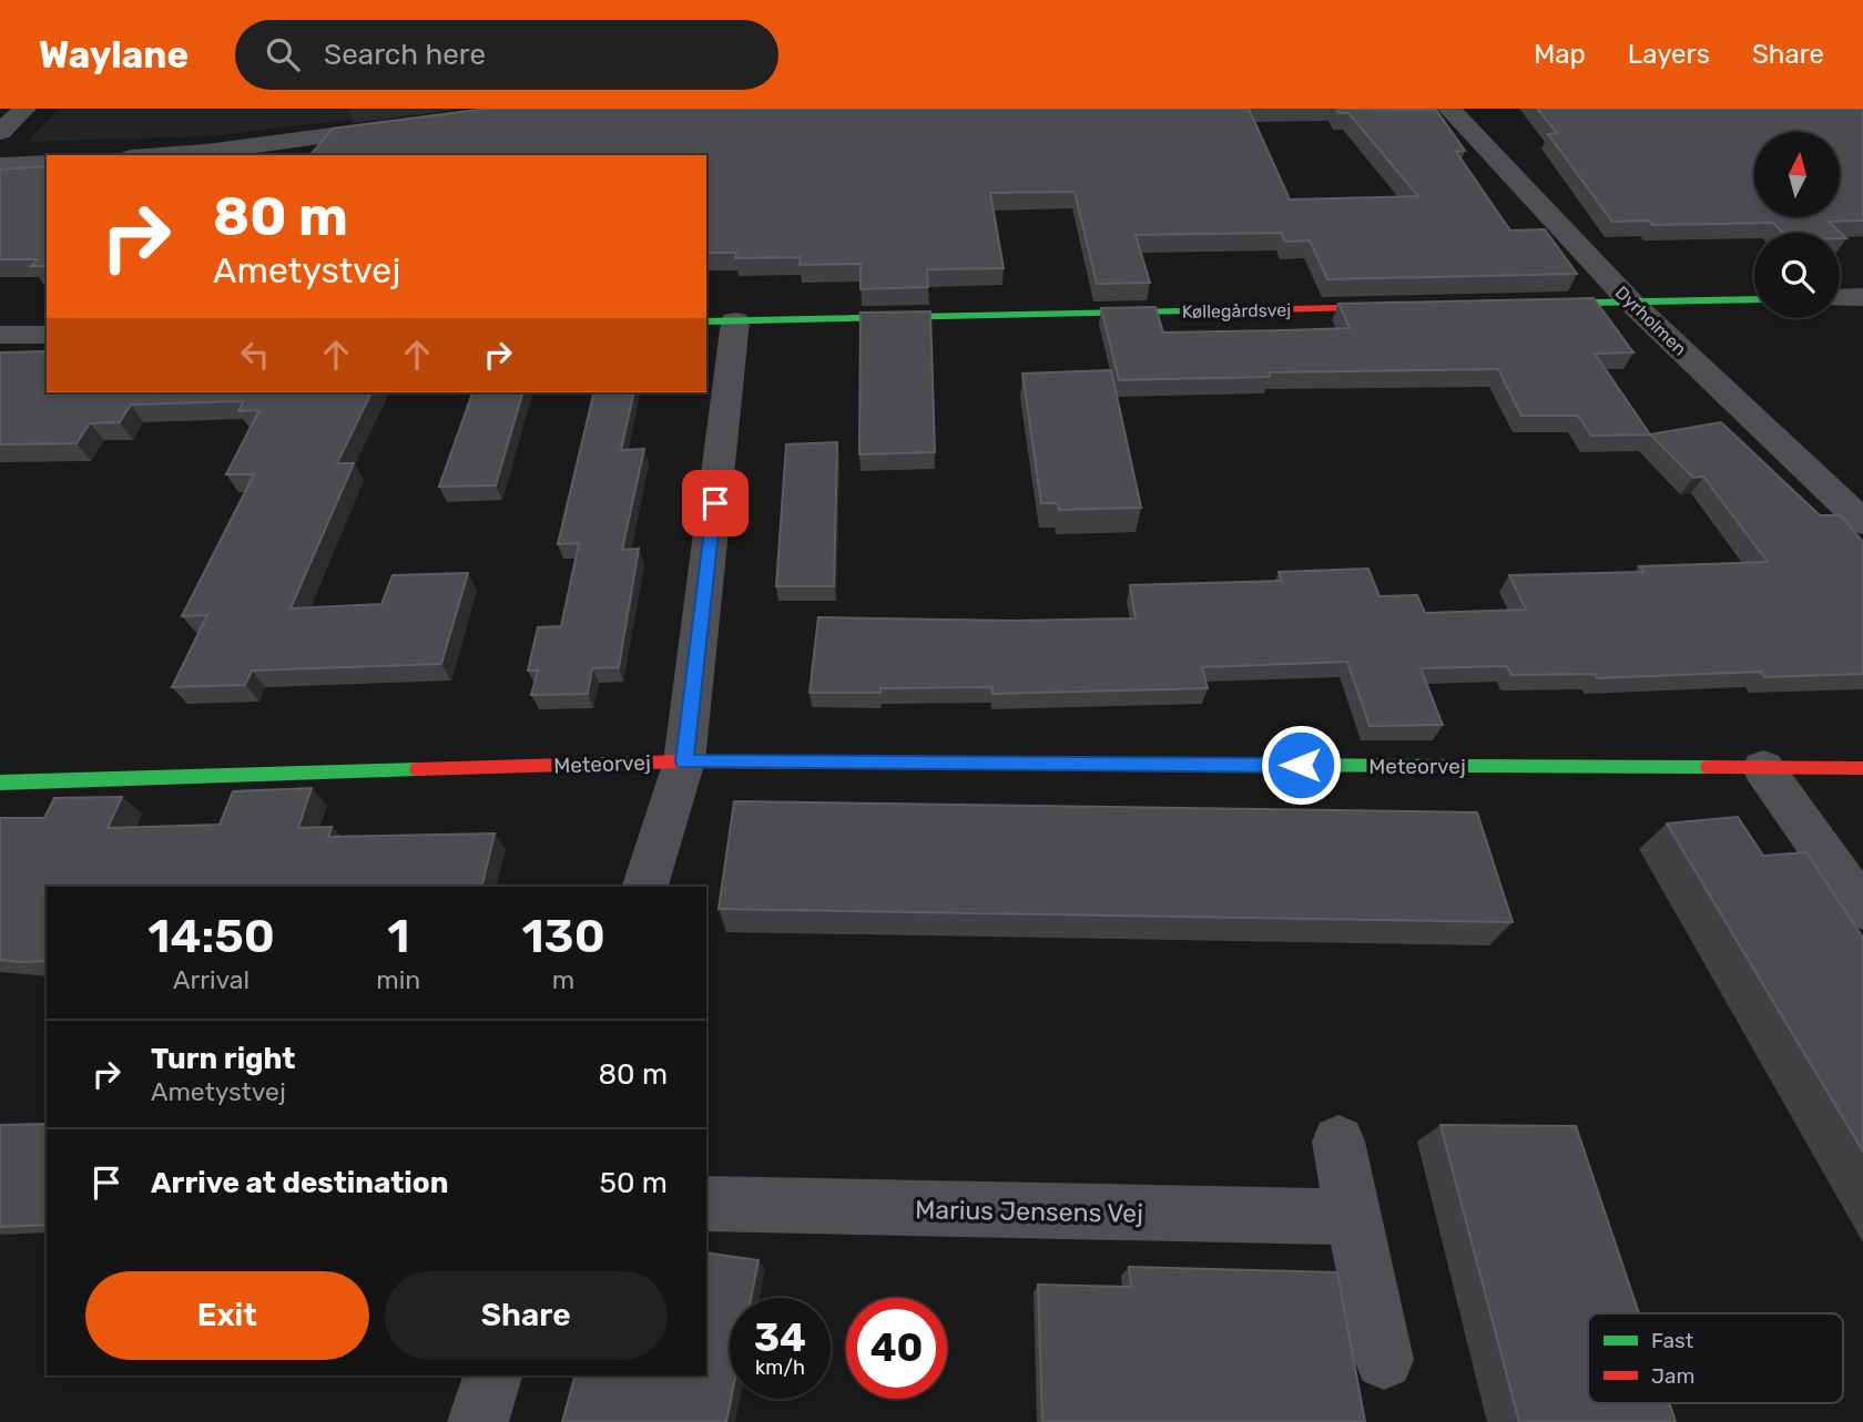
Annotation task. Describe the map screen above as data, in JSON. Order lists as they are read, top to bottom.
{
  "streets": {
    "street": [
      "Køllegårdsvej",
      "Dyrholmen",
      "Meteorvej",
      "Marius Jensens Vej"
    ]
  },
  "legend": ["Fast", "Jam"],
  "north": "top",
  "page": {
    "header": "Waylane",
    "search": "Search here",
    "nav": ["Map", "Layers", "Share"],
    "turn": ["80 m", "Ametystvej"],
    "eta": [
      "14:50",
      "Arrival",
      "1",
      "min",
      "130",
      "m"
    ],
    "list": [
      {
        "name": "Turn right",
        "note": "Ametystvej",
        "value": "80 m"
      },
      {
        "name": "Arrive at destination",
        "value": "50 m"
      }
    ],
    "buttons": ["Exit", "Share"],
    "speed": "34 km/h",
    "limit": "40"
  }
}
